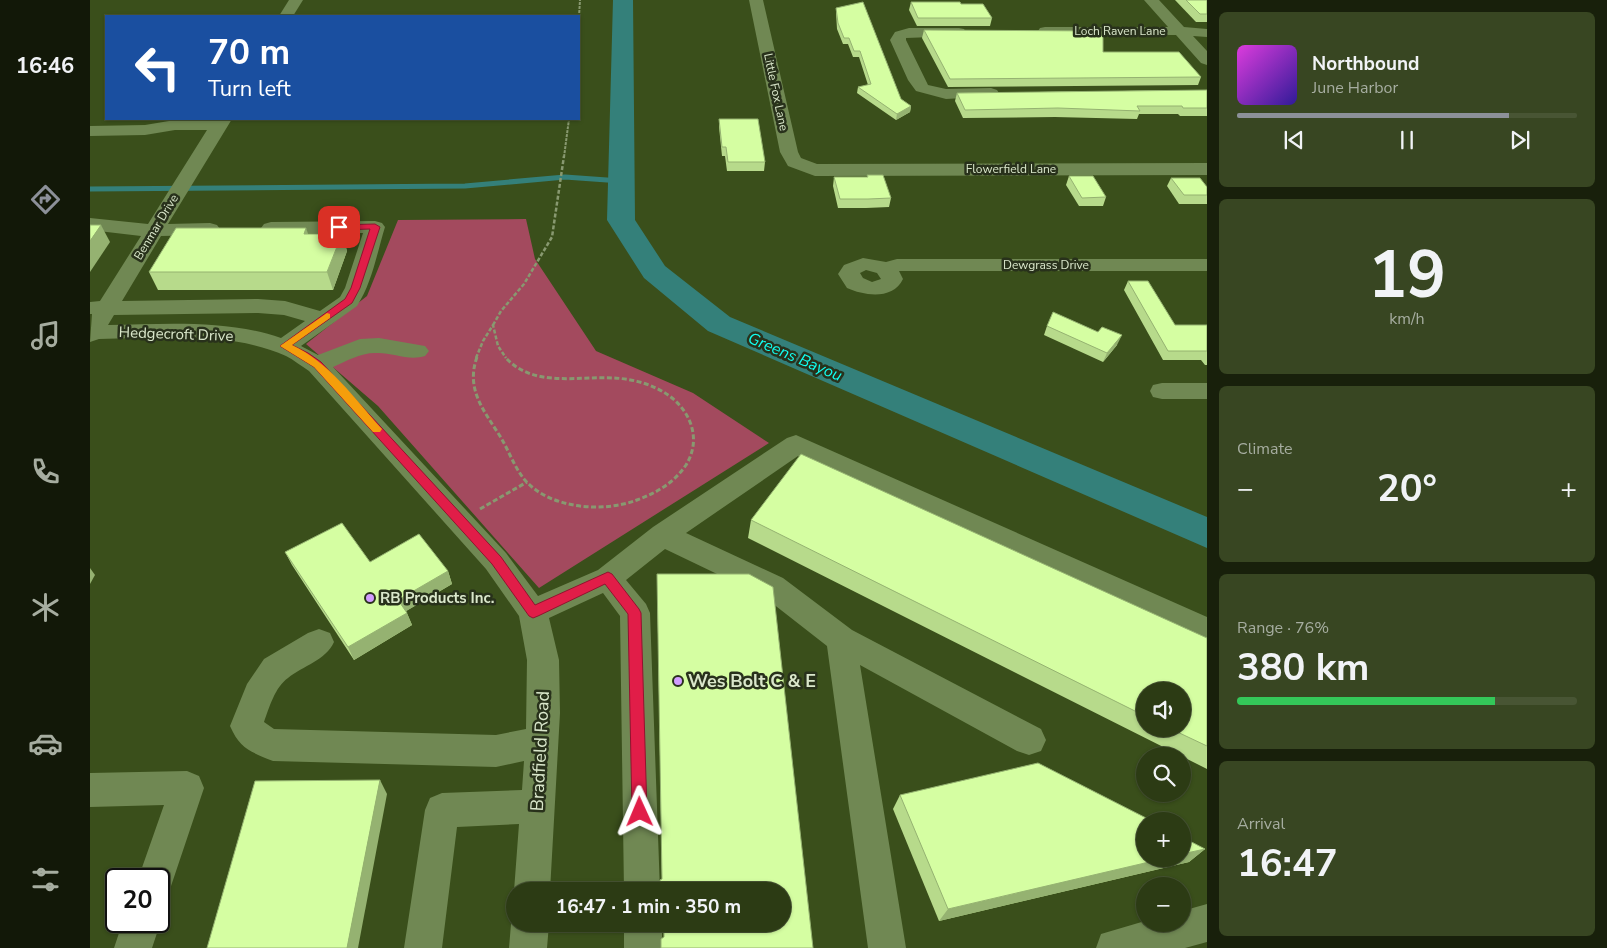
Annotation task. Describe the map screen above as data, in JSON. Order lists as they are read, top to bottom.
{
  "streets": {
    "street": [
      "Loch Raven Lane",
      "Little Fox Lane",
      "Flowerfield Lane",
      "Benmar Drive",
      "Dewgrass Drive",
      "Hedgecroft Drive",
      "Bradfield Road"
    ]
  },
  "crossings": [
    ["Little Fox Lane", "Flowerfield Lane"],
    ["Benmar Drive", "Hedgecroft Drive"],
    ["Hedgecroft Drive", "Bradfield Road"]
  ],
  "water": ["Greens Bayou"],
  "places": ["RB Products Inc.", "Wes Bolt C & E"],
  "page": {
    "tabs": "16:46",
    "turn": ["70 m", "Turn left"],
    "song": ["Northbound", "June Harbor"],
    "tile": [
      ["19", "km/h"],
      "Climate",
      ["Range · 76%", "380 km"],
      ["Arrival", "16:47"]
    ],
    "heat": ["−", "20°", "+"],
    "map_buttons": ["+", "−"],
    "limit": "20",
    "trip": "16:47 · 1 min · 350 m"
  }
}
